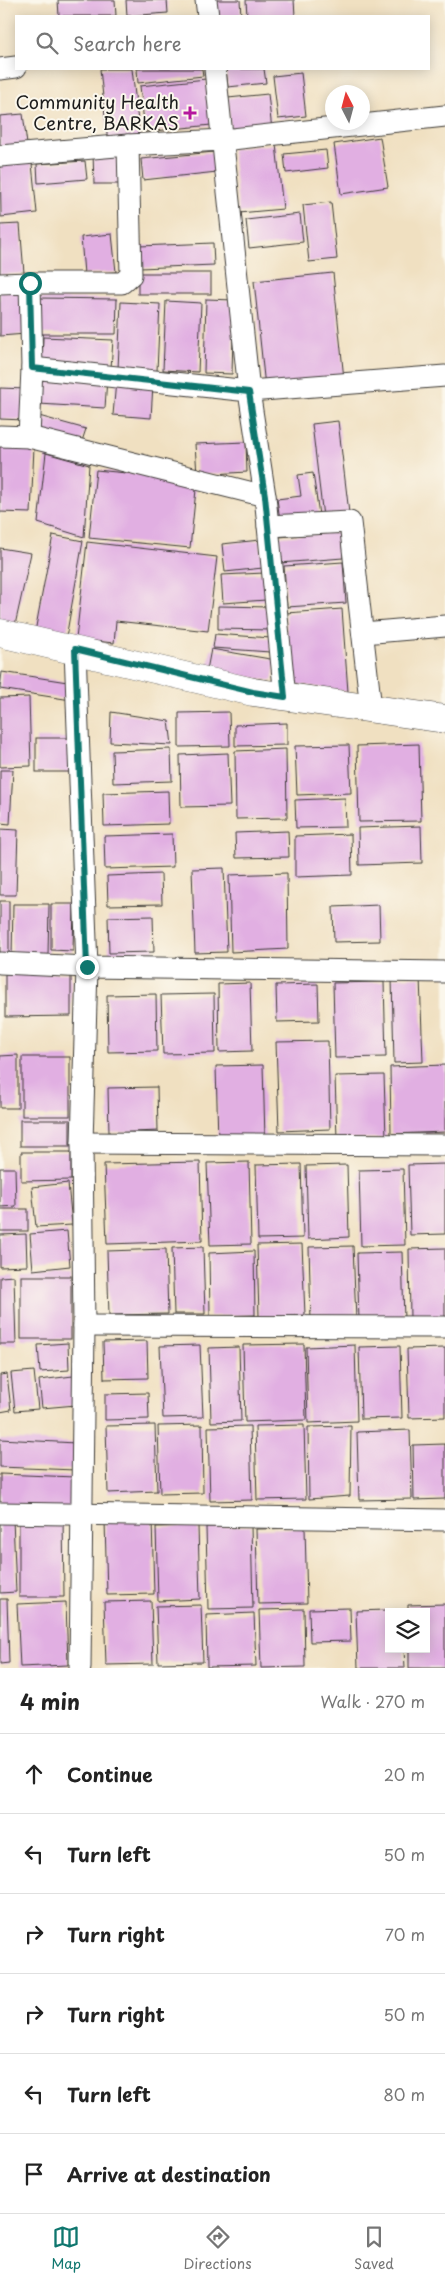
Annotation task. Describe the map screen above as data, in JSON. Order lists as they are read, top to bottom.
{
  "places": {
    "health": ["Community Health Centre, BARKAS"]
  },
  "north": "top",
  "page": {
    "search": "Search here",
    "heading": ["4 min", "Walk · 270 m"],
    "list": [
      ["Continue", "20 m"],
      ["Turn left", "50 m"],
      ["Turn right", "70 m"],
      ["Turn right", "50 m"],
      ["Turn left", "80 m"],
      "Arrive at destination"
    ],
    "nav": ["Map", "Directions", "Saved"]
  }
}
